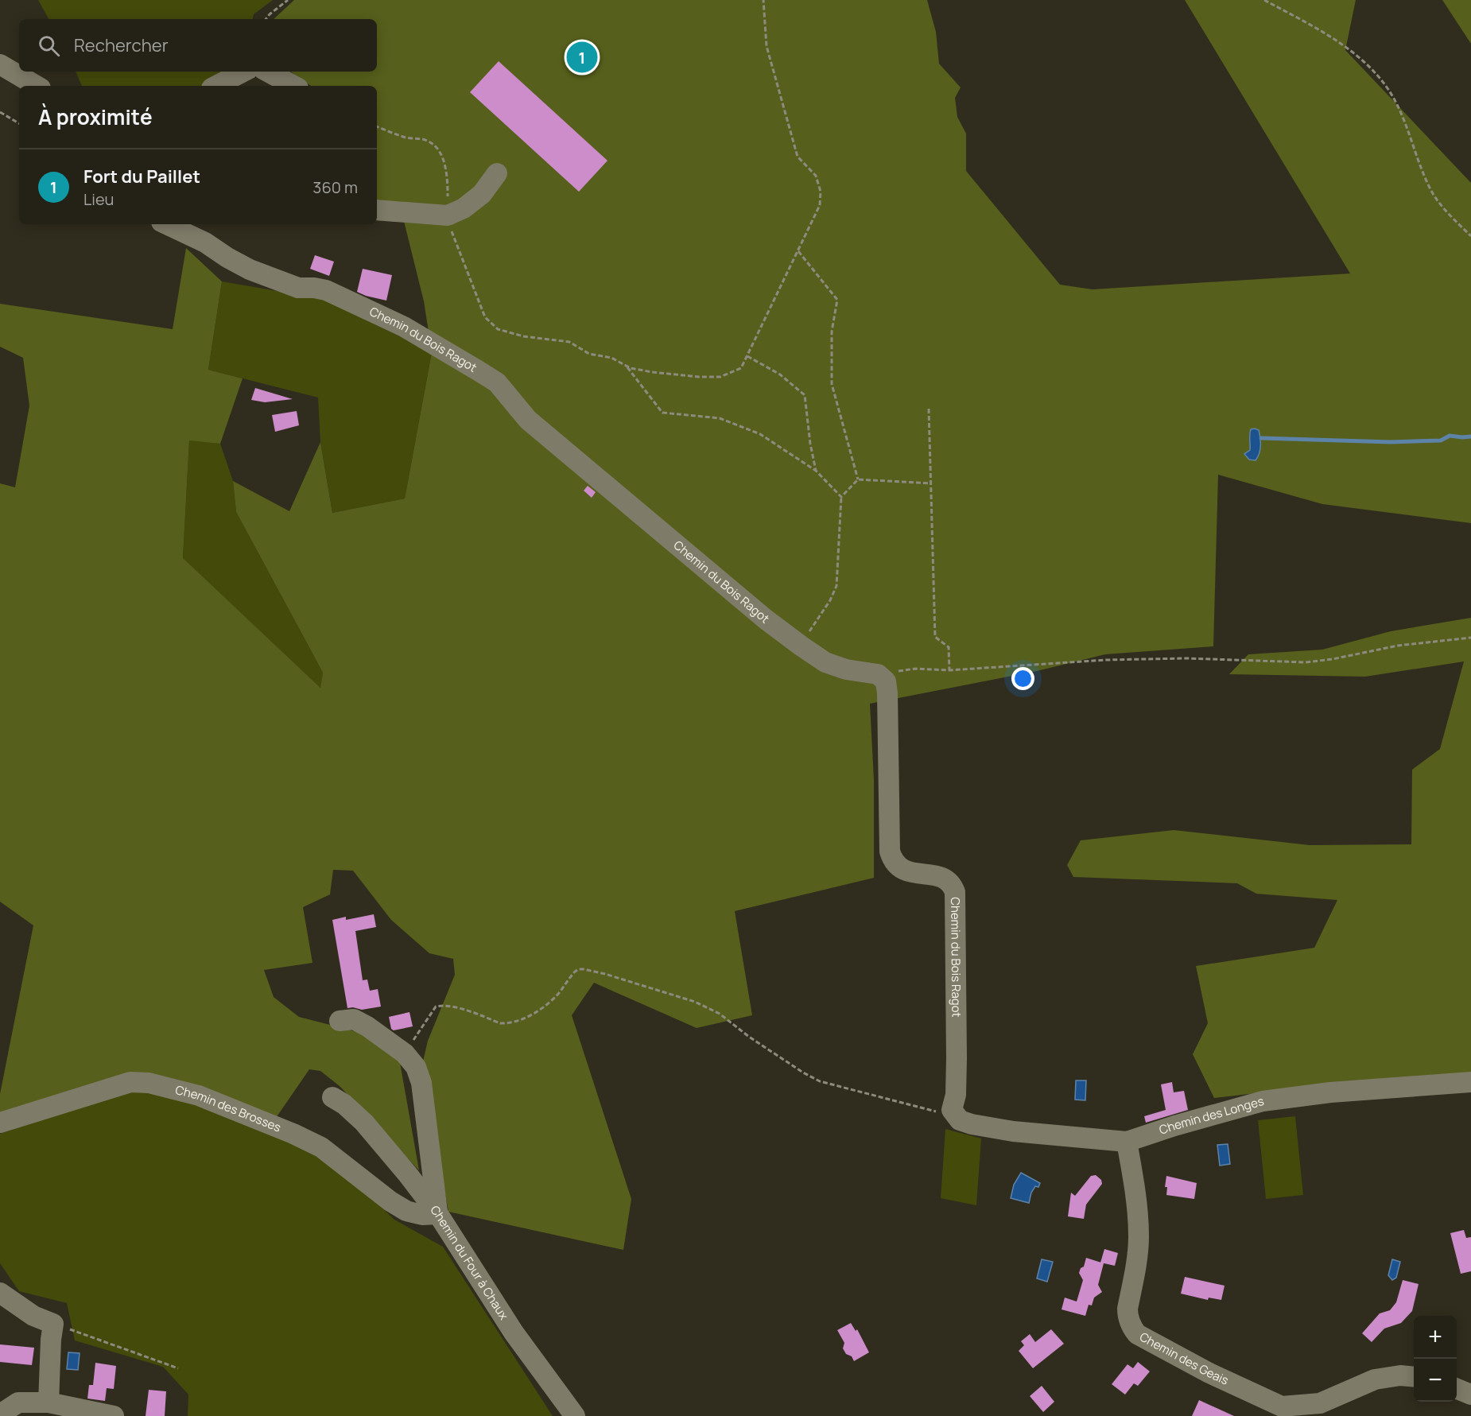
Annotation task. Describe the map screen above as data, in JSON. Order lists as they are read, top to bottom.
{
  "streets": {
    "street": [
      "Chemin du Bois Ragot",
      "Chemin des Brosses",
      "Chemin des Longes",
      "Chemin du Four à Chaux",
      "Chemin des Geais"
    ]
  },
  "crossings": [
    ["Chemin du Bois Ragot", "Chemin des Longes"],
    ["Chemin des Brosses", "Chemin du Four à Chaux"],
    ["Chemin des Longes", "Chemin des Geais"]
  ],
  "page": {
    "search": "Rechercher",
    "pins": "1",
    "heading": "À proximité",
    "list": [
      {
        "mark": "1",
        "name": "Fort du Paillet",
        "note": "Lieu",
        "value": "360 m"
      }
    ],
    "map_buttons": ["+", "−"]
  }
}
